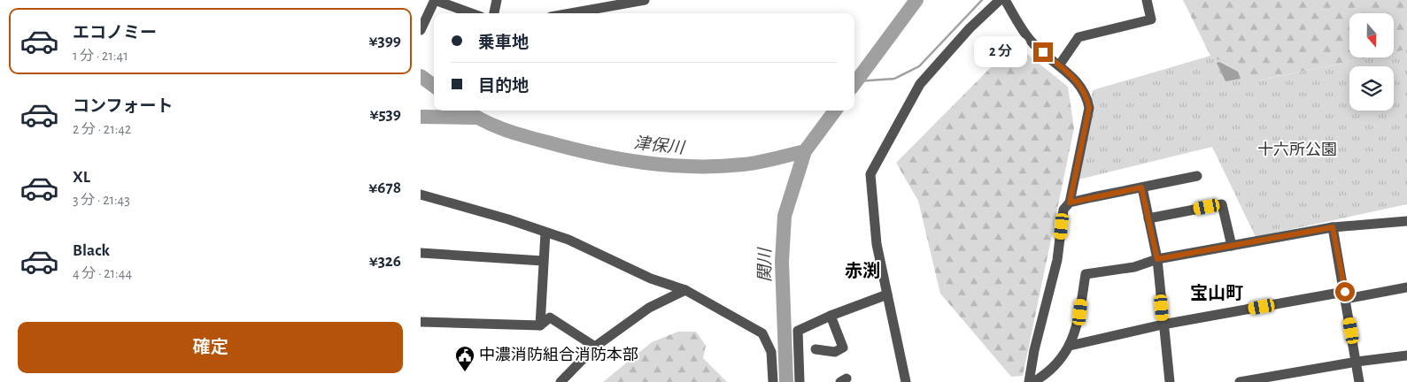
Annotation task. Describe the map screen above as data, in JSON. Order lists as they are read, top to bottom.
{
  "districts": ["赤渕", "宝山町"],
  "water": ["津保川", "関川"],
  "parks": ["十六所公園"],
  "places": {
    "public building": ["中濃消防組合消防本部"]
  },
  "north": "bottom",
  "page": {
    "list": [
      {
        "name": "エコノミー",
        "note": "1 分 · 21:41",
        "value": "¥399"
      },
      {
        "name": "コンフォート",
        "note": "2 分 · 21:42",
        "value": "¥539"
      },
      {
        "name": "XL",
        "note": "3 分 · 21:43",
        "value": "¥678"
      },
      {
        "name": "Black",
        "note": "4 分 · 21:44",
        "value": "¥326"
      }
    ],
    "banner": ["乗車地", "目的地"],
    "bubble": "2 分",
    "buttons": "確定"
  }
}
